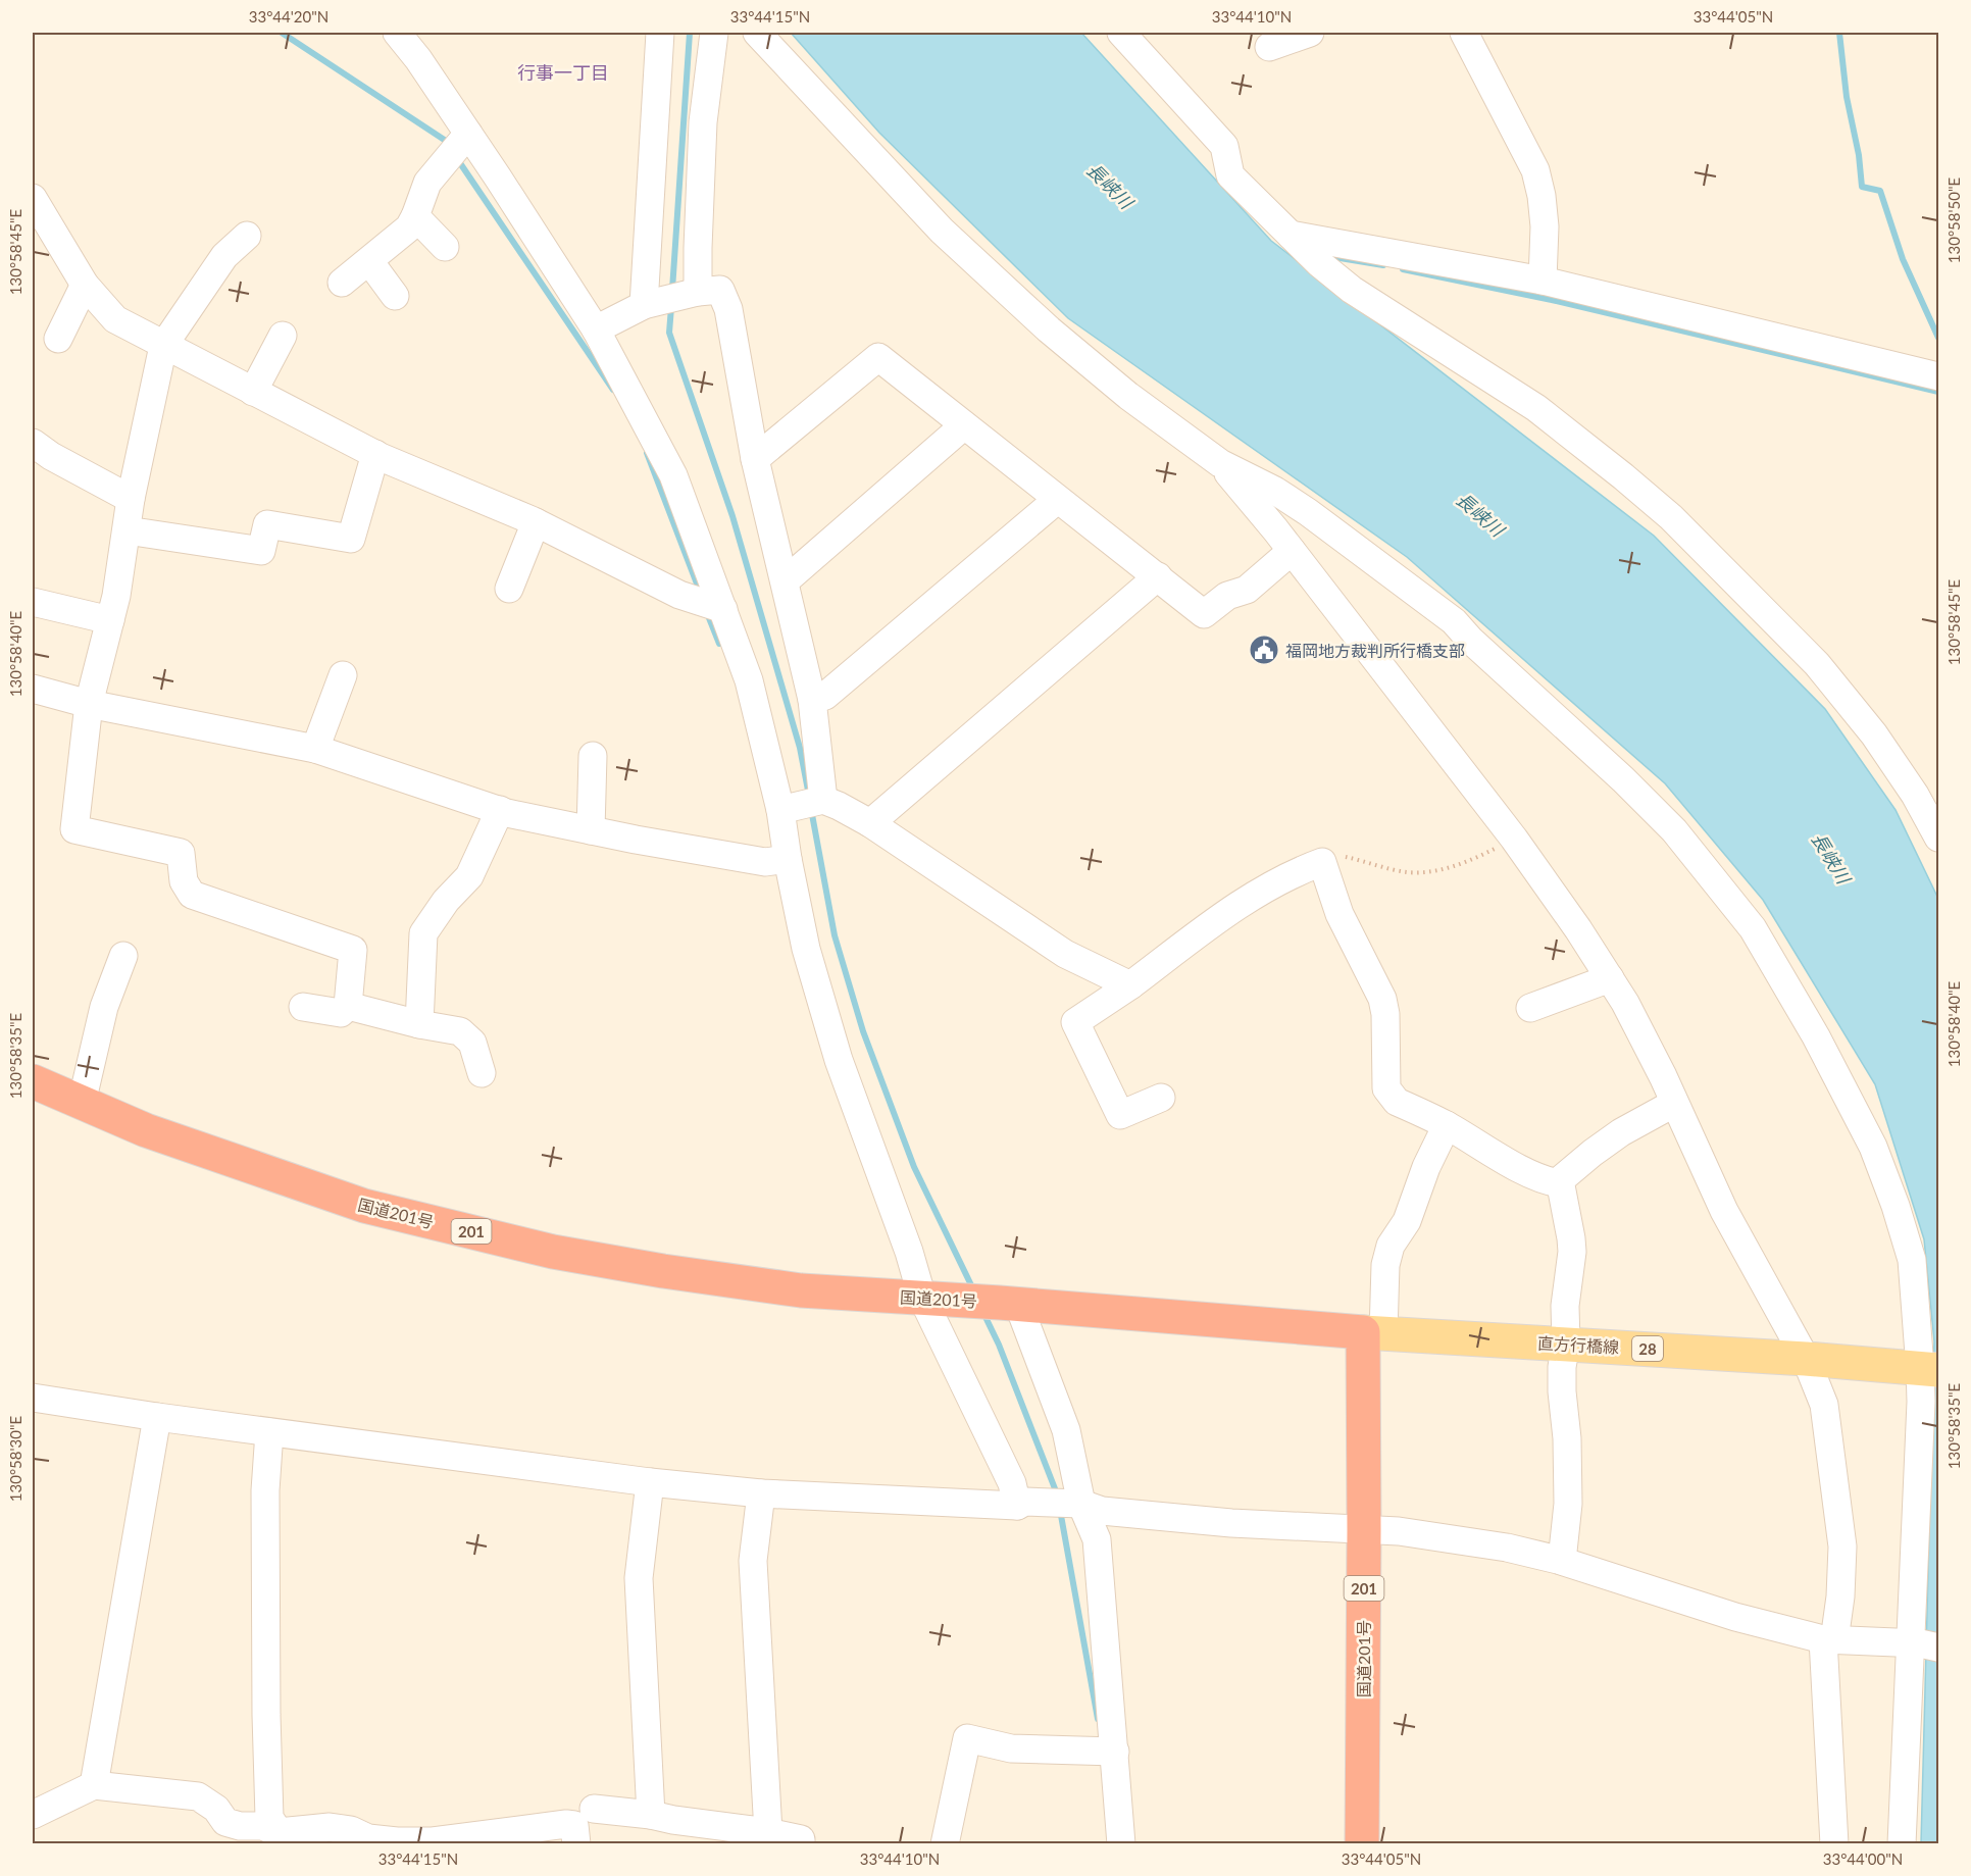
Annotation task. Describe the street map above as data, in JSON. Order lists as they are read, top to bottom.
{
  "streets": {
    "highway": ["国道201号", "201"],
    "main road": ["直方行橋線", "28"]
  },
  "crossings": [
    ["国道201号", "直方行橋線"]
  ],
  "districts": ["行事一丁目"],
  "water": ["長峡川"],
  "places": {
    "public building": ["福岡地方裁判所行橋支部"]
  },
  "coordinates": [
    "33°44'20\"N",
    "33°44'15\"N",
    "33°44'10\"N",
    "33°44'05\"N",
    "130°58'50\"E",
    "130°58'45\"E",
    "130°58'40\"E",
    "130°58'35\"E",
    "130°58'30\"E",
    "33°44'00\"N"
  ]
}
